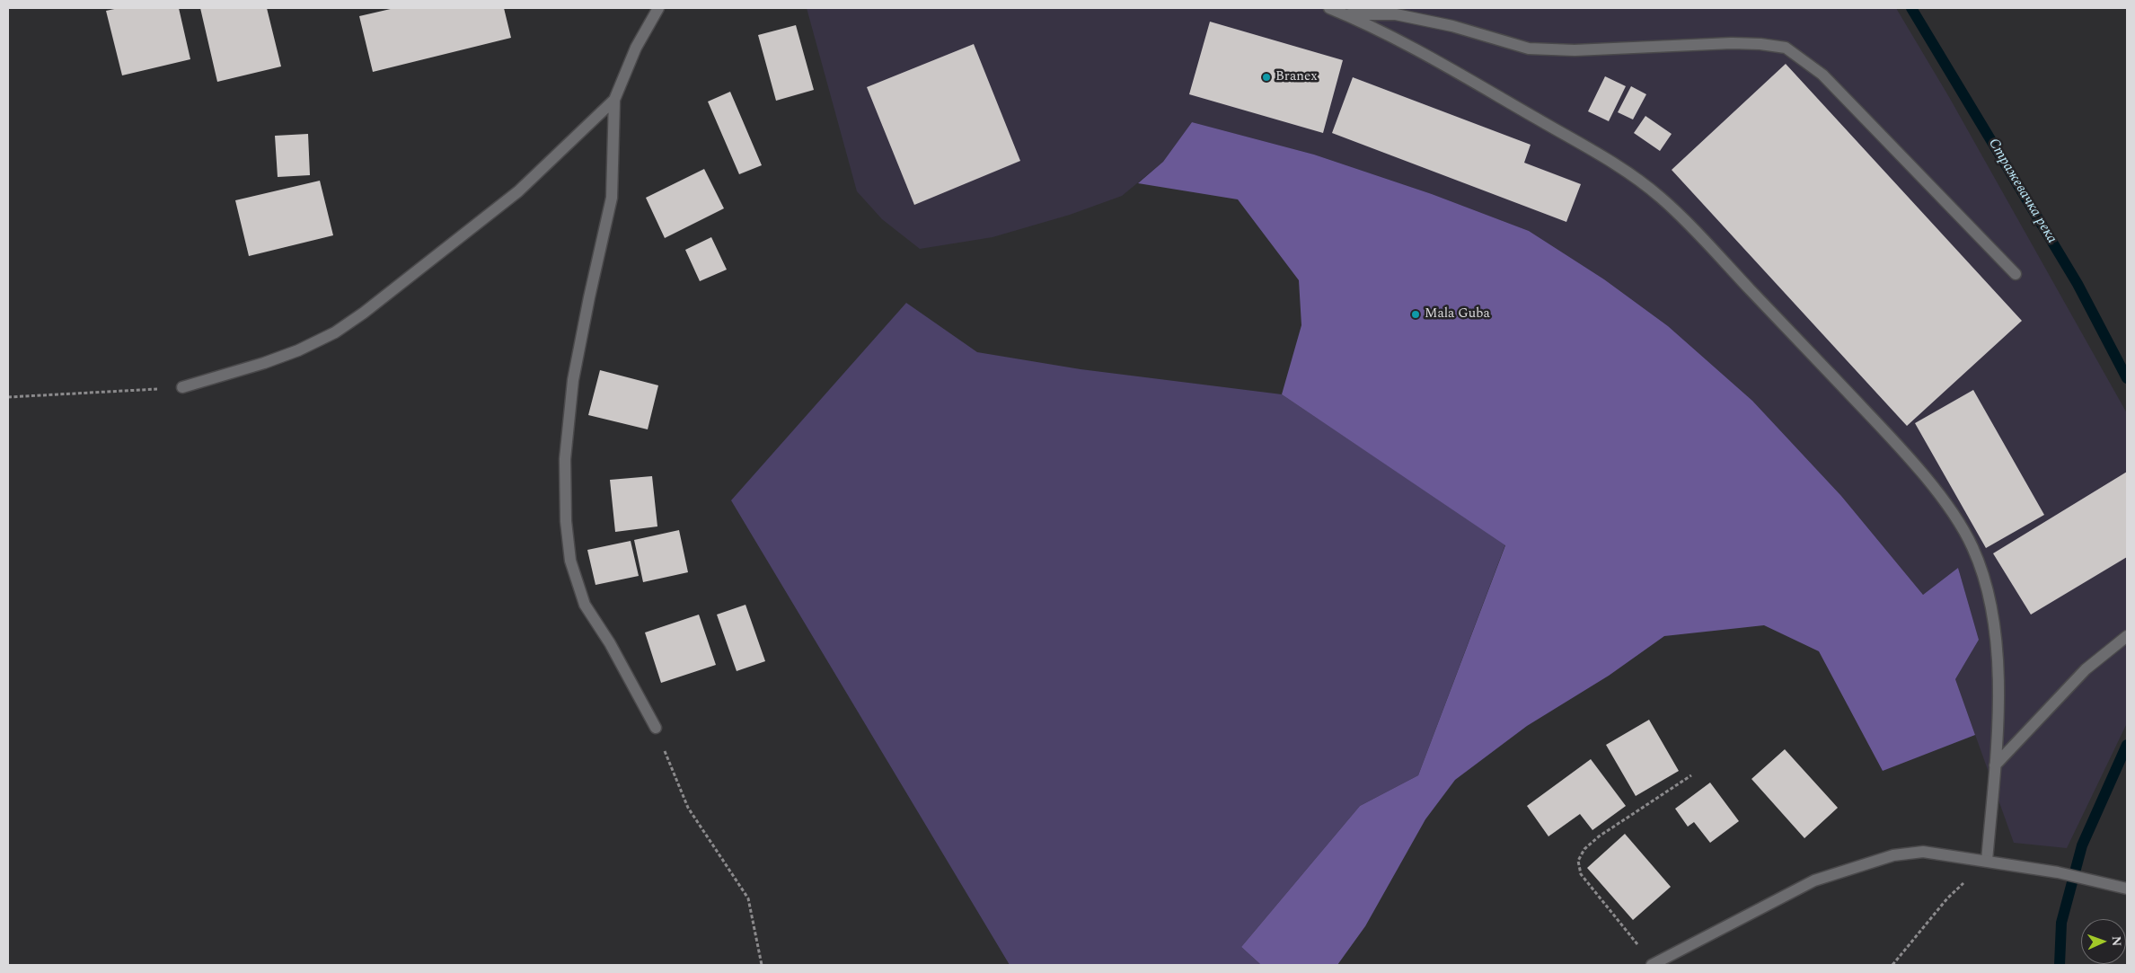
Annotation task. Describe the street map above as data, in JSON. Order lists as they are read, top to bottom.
{
  "water": ["Стражевачка река"],
  "places": ["Branex", "Mala Guba"],
  "north": "right"
}
